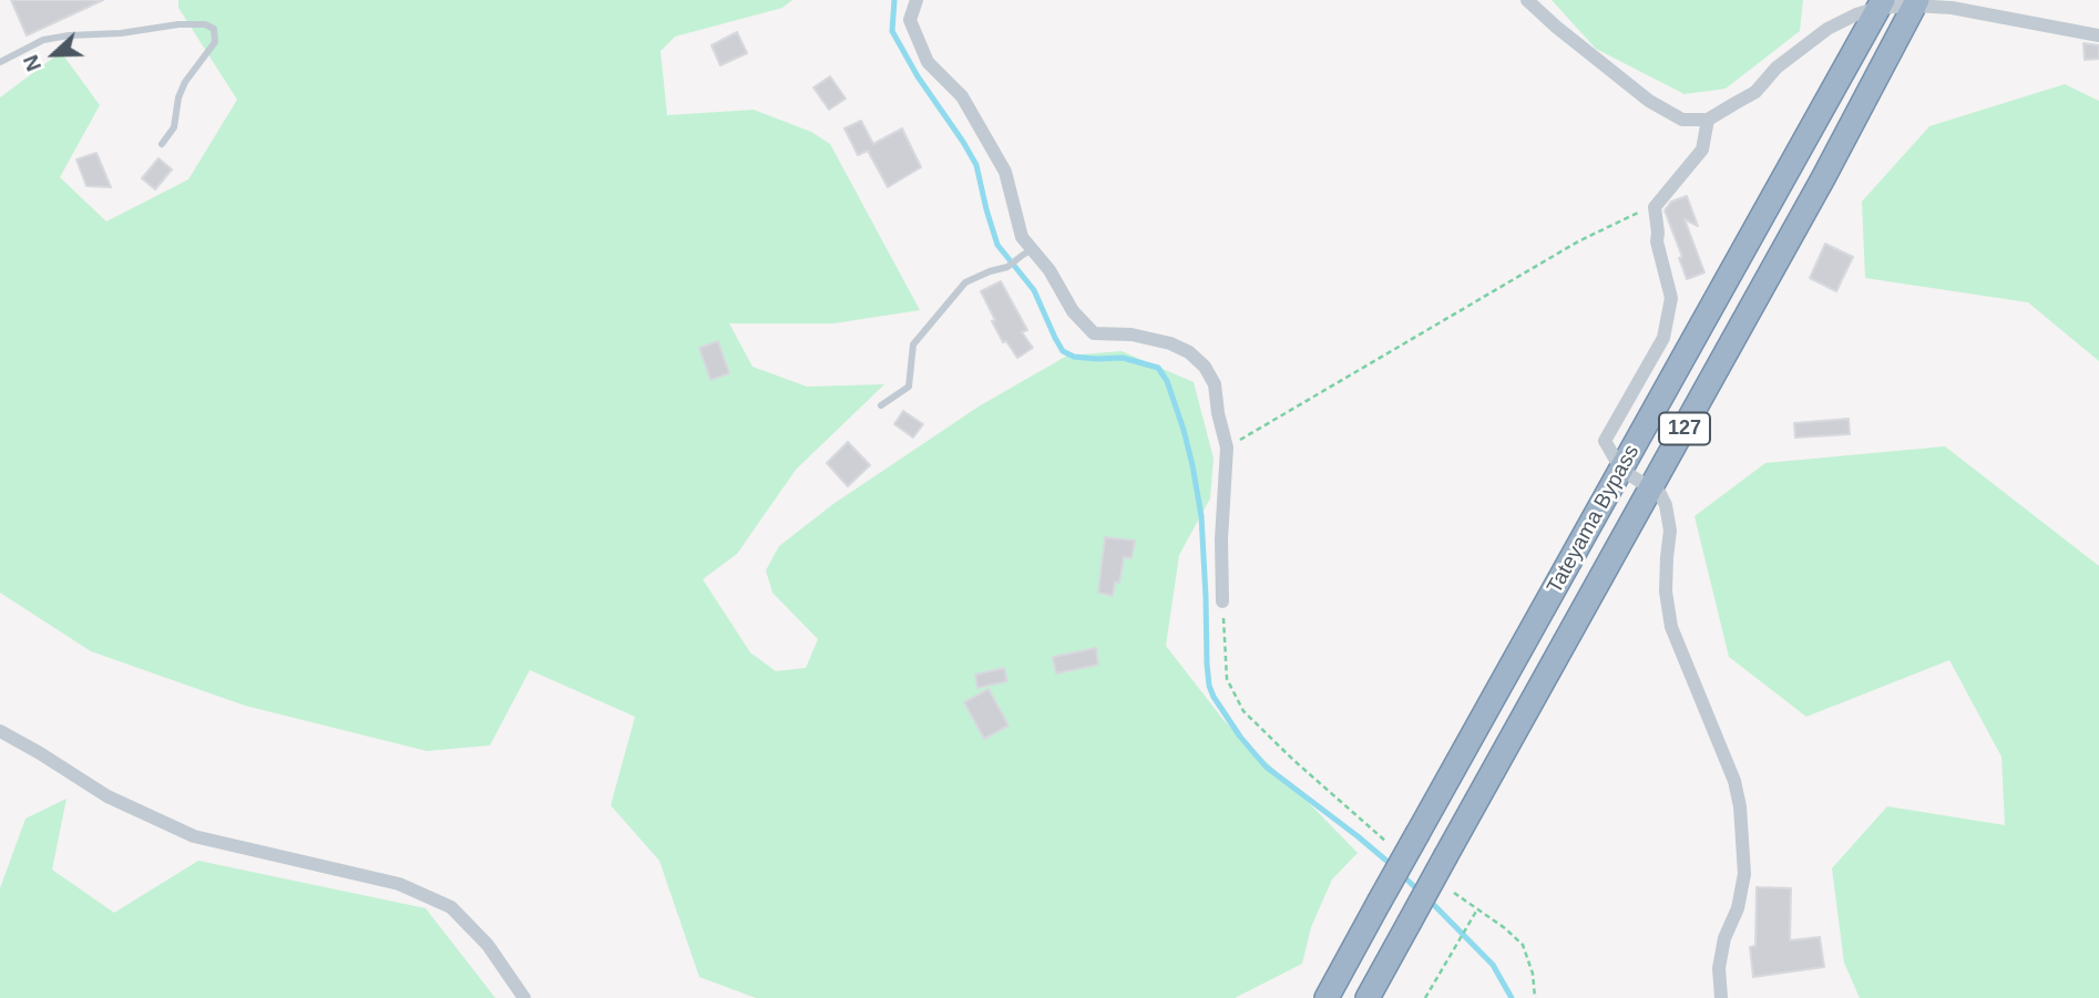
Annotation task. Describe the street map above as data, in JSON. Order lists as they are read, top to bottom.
{
  "streets": {
    "highway": ["127", "Tateyama Bypass"]
  },
  "north": "left"
}
